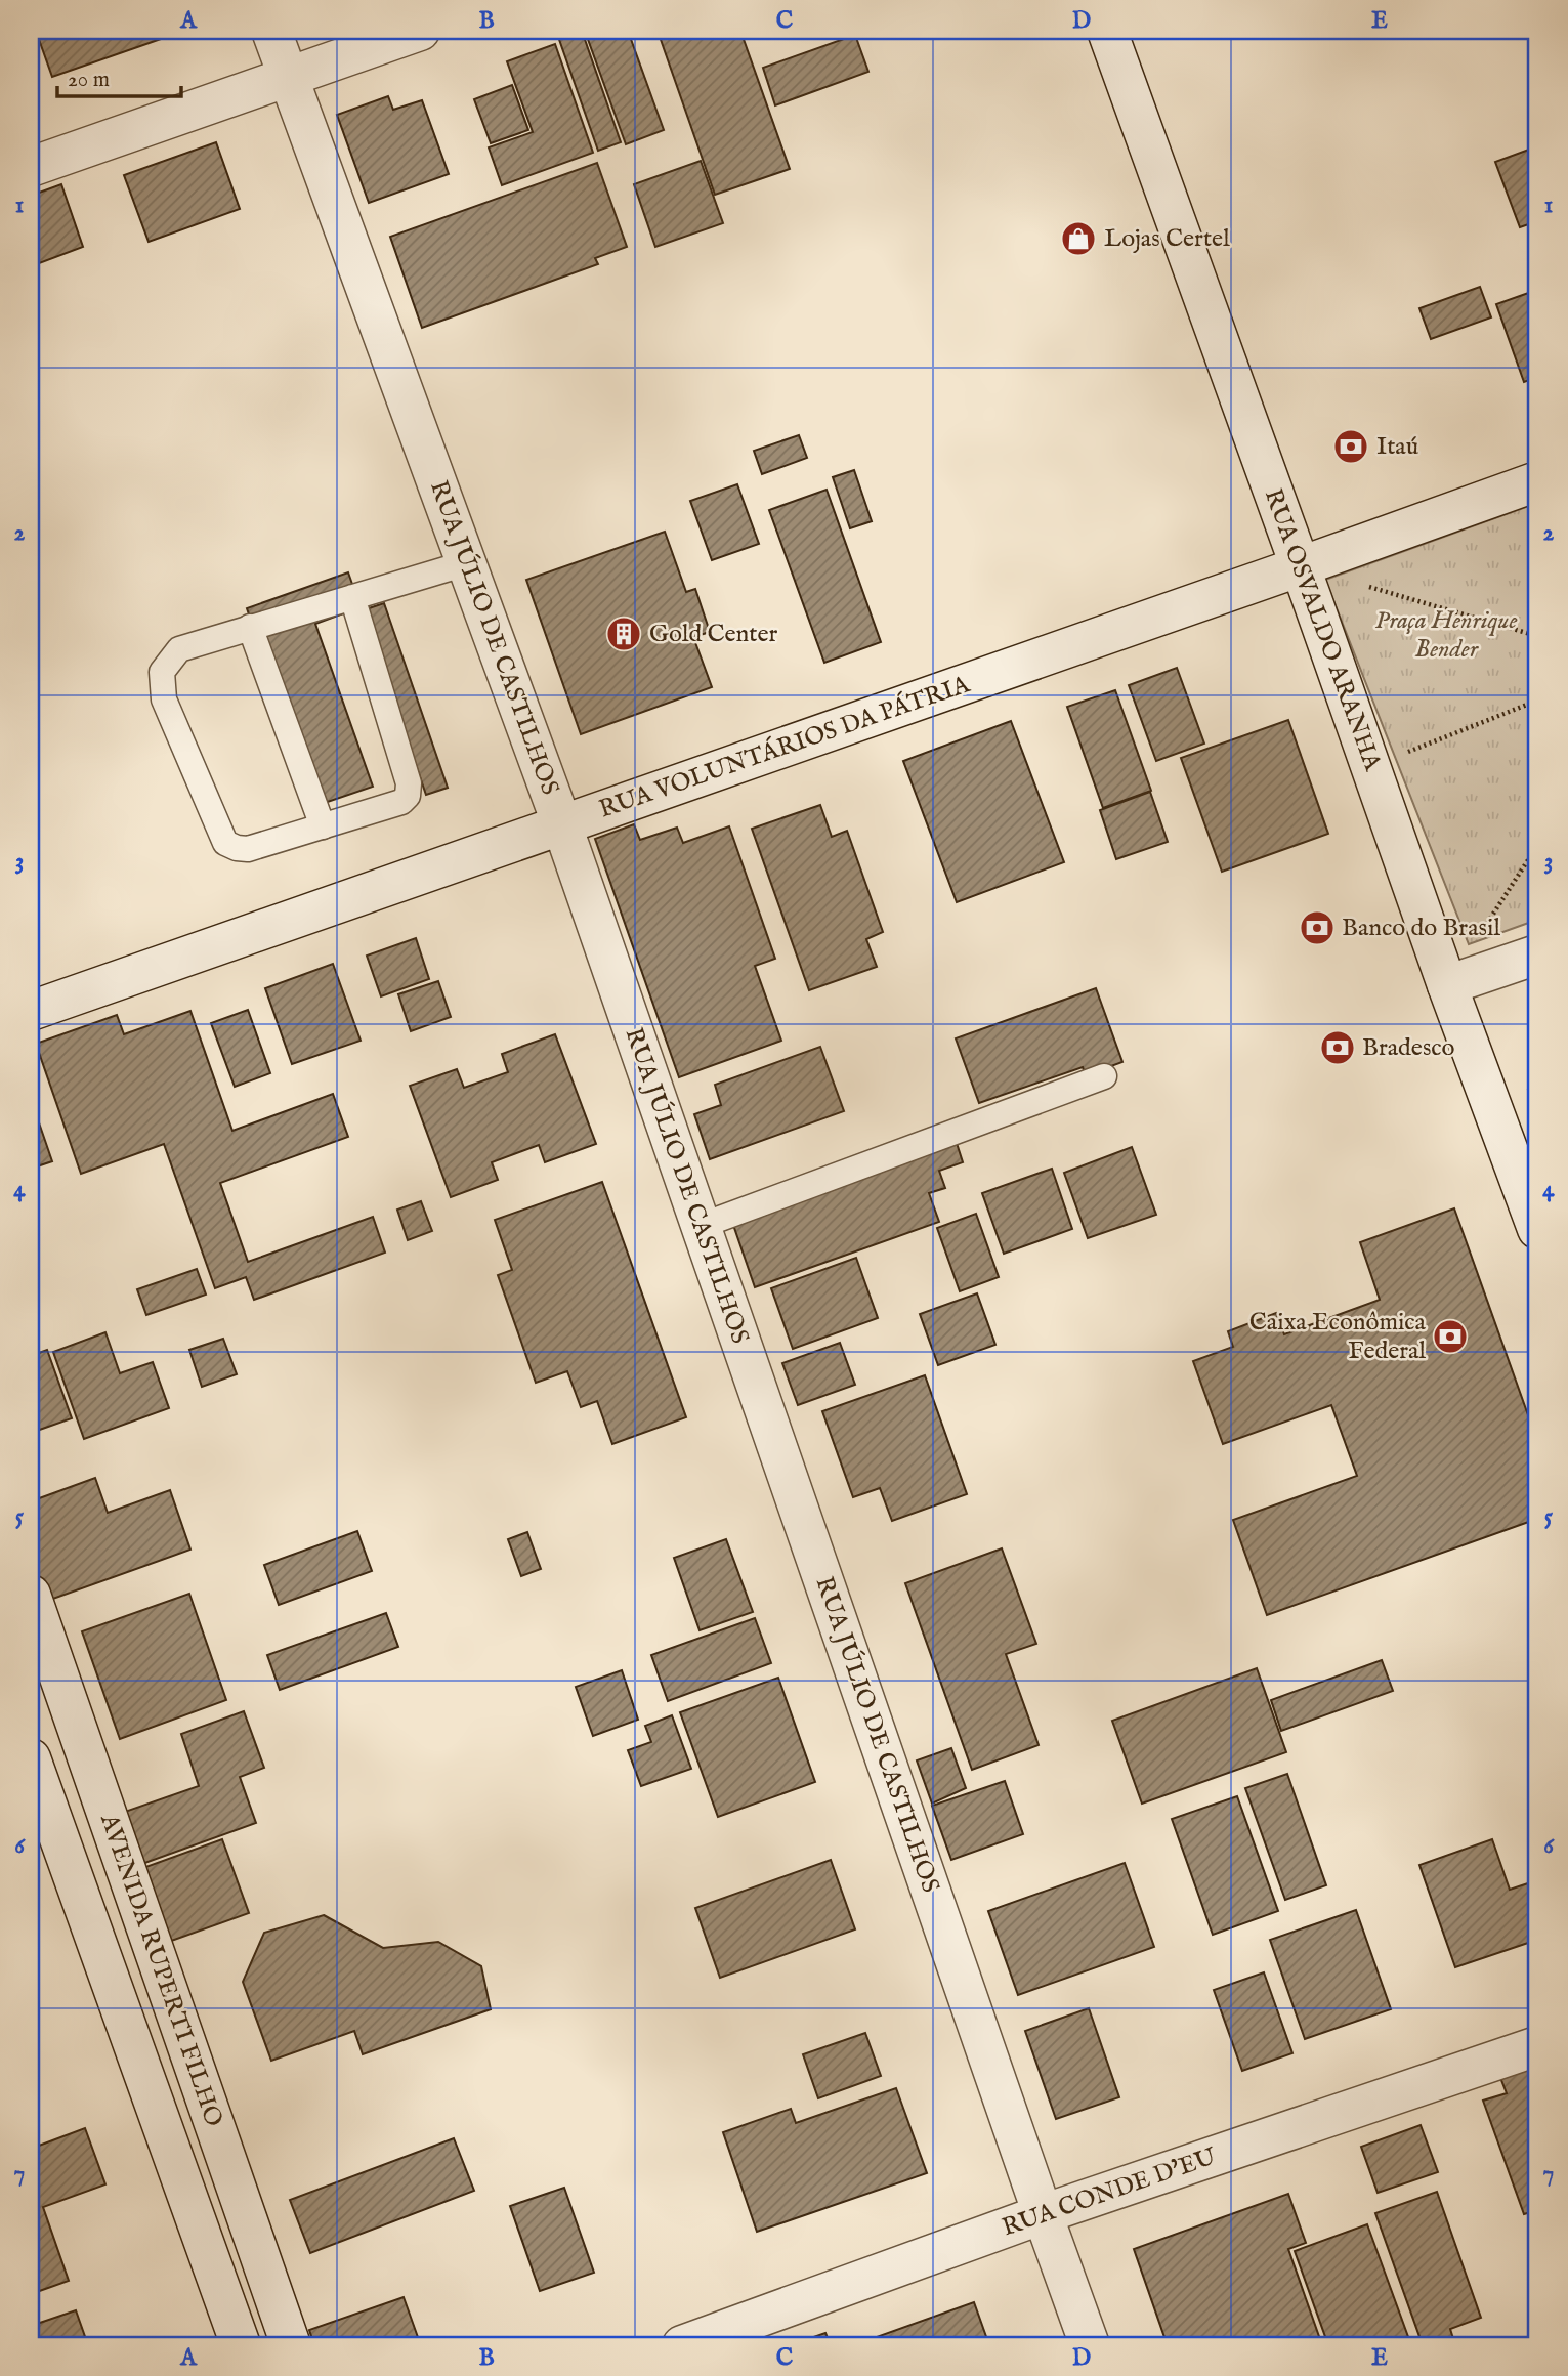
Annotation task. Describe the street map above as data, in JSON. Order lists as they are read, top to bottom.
{
  "streets": {
    "main road": [
      "RUA OSVALDO ARANHA",
      "RUA JÚLIO DE CASTILHOS",
      "RUA VOLUNTÁRIOS DA PÁTRIA",
      "AVENIDA RUPERTI FILHO",
      "RUA CONDE D'EU"
    ]
  },
  "crossings": [
    ["RUA OSVALDO ARANHA", "RUA VOLUNTÁRIOS DA PÁTRIA"],
    ["RUA JÚLIO DE CASTILHOS", "RUA VOLUNTÁRIOS DA PÁTRIA"],
    ["RUA JÚLIO DE CASTILHOS", "RUA CONDE D'EU"]
  ],
  "parks": ["Praça Henrique Bender"],
  "places": {
    "shop": ["Lojas Certel"],
    "bank": [
      "Itaú",
      "Banco do Brasil",
      "Bradesco",
      "Caixa Econômica Federal"
    ],
    "building": ["Gold Center"]
  },
  "scale_bar": "20 m",
  "grid": {
    "columns": [
      "A",
      "B",
      "C",
      "D",
      "E"
    ],
    "rows": [
      "1",
      "2",
      "3",
      "4",
      "5",
      "6",
      "7"
    ]
  }
}
